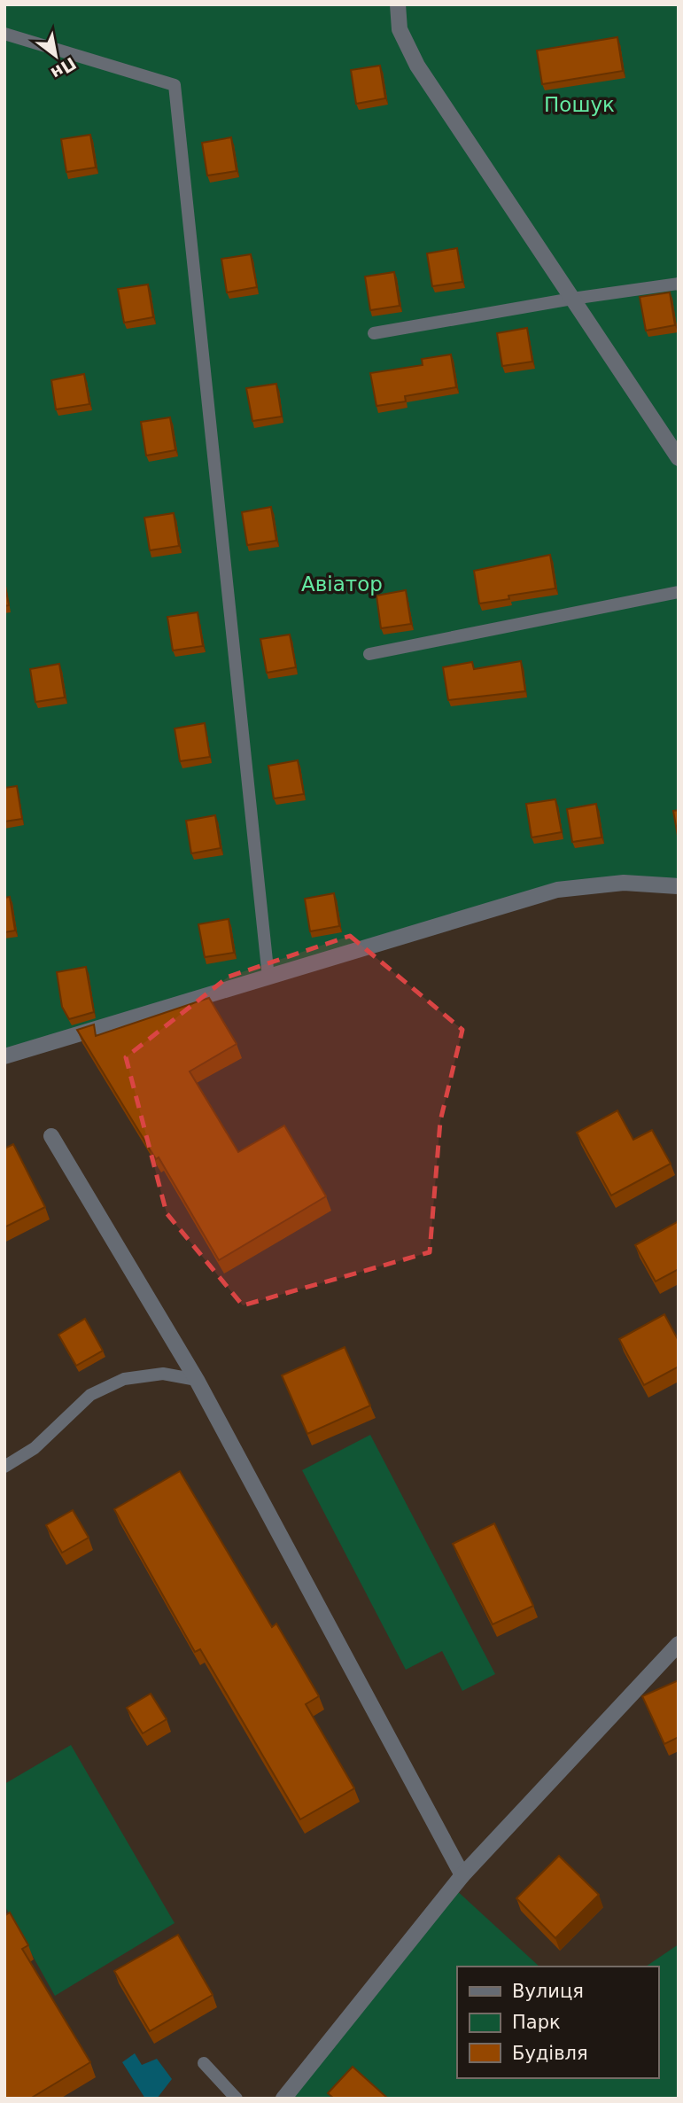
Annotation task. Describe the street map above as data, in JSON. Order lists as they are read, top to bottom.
{
  "parks": ["Пошук", "Авіатор"],
  "legend": ["Вулиця", "Парк", "Будівля"],
  "north": "bottom right"
}
